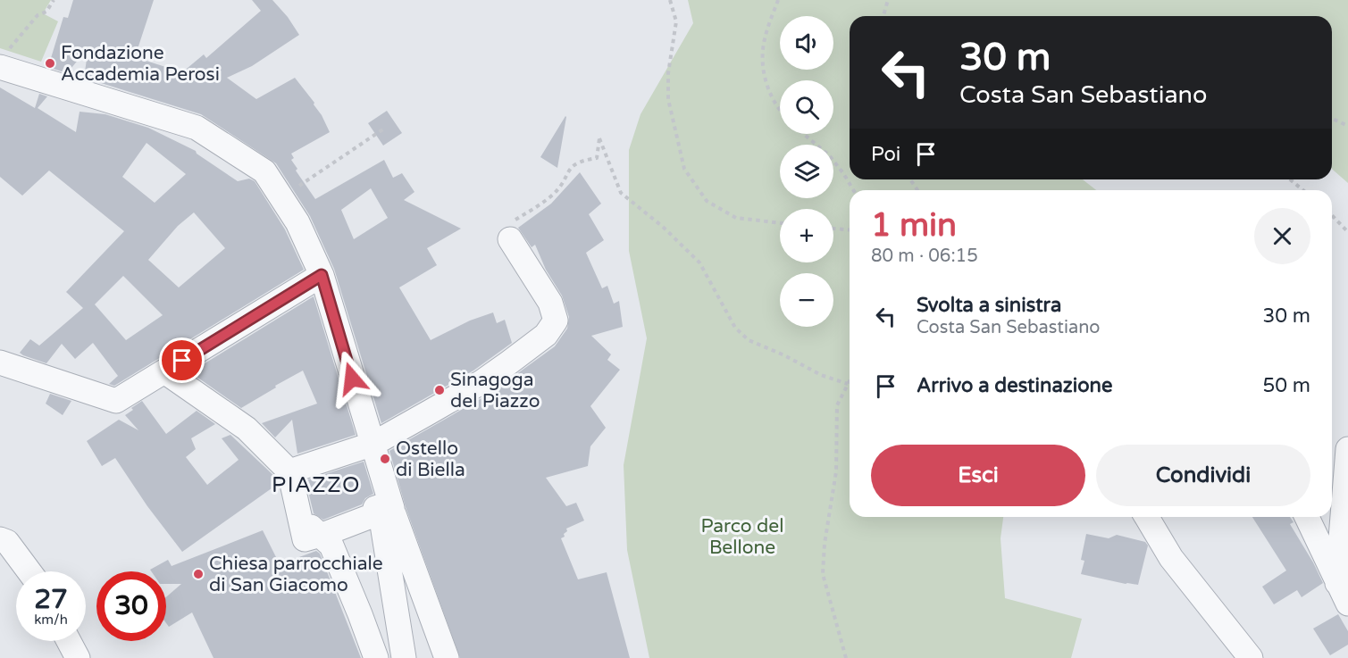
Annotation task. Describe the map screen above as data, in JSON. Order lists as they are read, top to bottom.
{
  "districts": ["PIAZZO"],
  "parks": ["Parco del Bellone"],
  "places": [
    "Fondazione Accademia Perosi",
    "Sinagoga del Piazzo",
    "Ostello di Biella",
    "Chiesa parrocchiale di San Giacomo"
  ],
  "page": {
    "map_buttons": ["+", "−"],
    "turn": ["30 m", "Costa San Sebastiano"],
    "then": "Poi",
    "heading": ["1 min", "80 m · 06:15"],
    "list": [
      {
        "name": "Svolta a sinistra",
        "note": "Costa San Sebastiano",
        "value": "30 m"
      },
      {
        "name": "Arrivo a destinazione",
        "value": "50 m"
      }
    ],
    "buttons": ["Esci", "Condividi"],
    "speed": "27 km/h",
    "limit": "30"
  }
}
